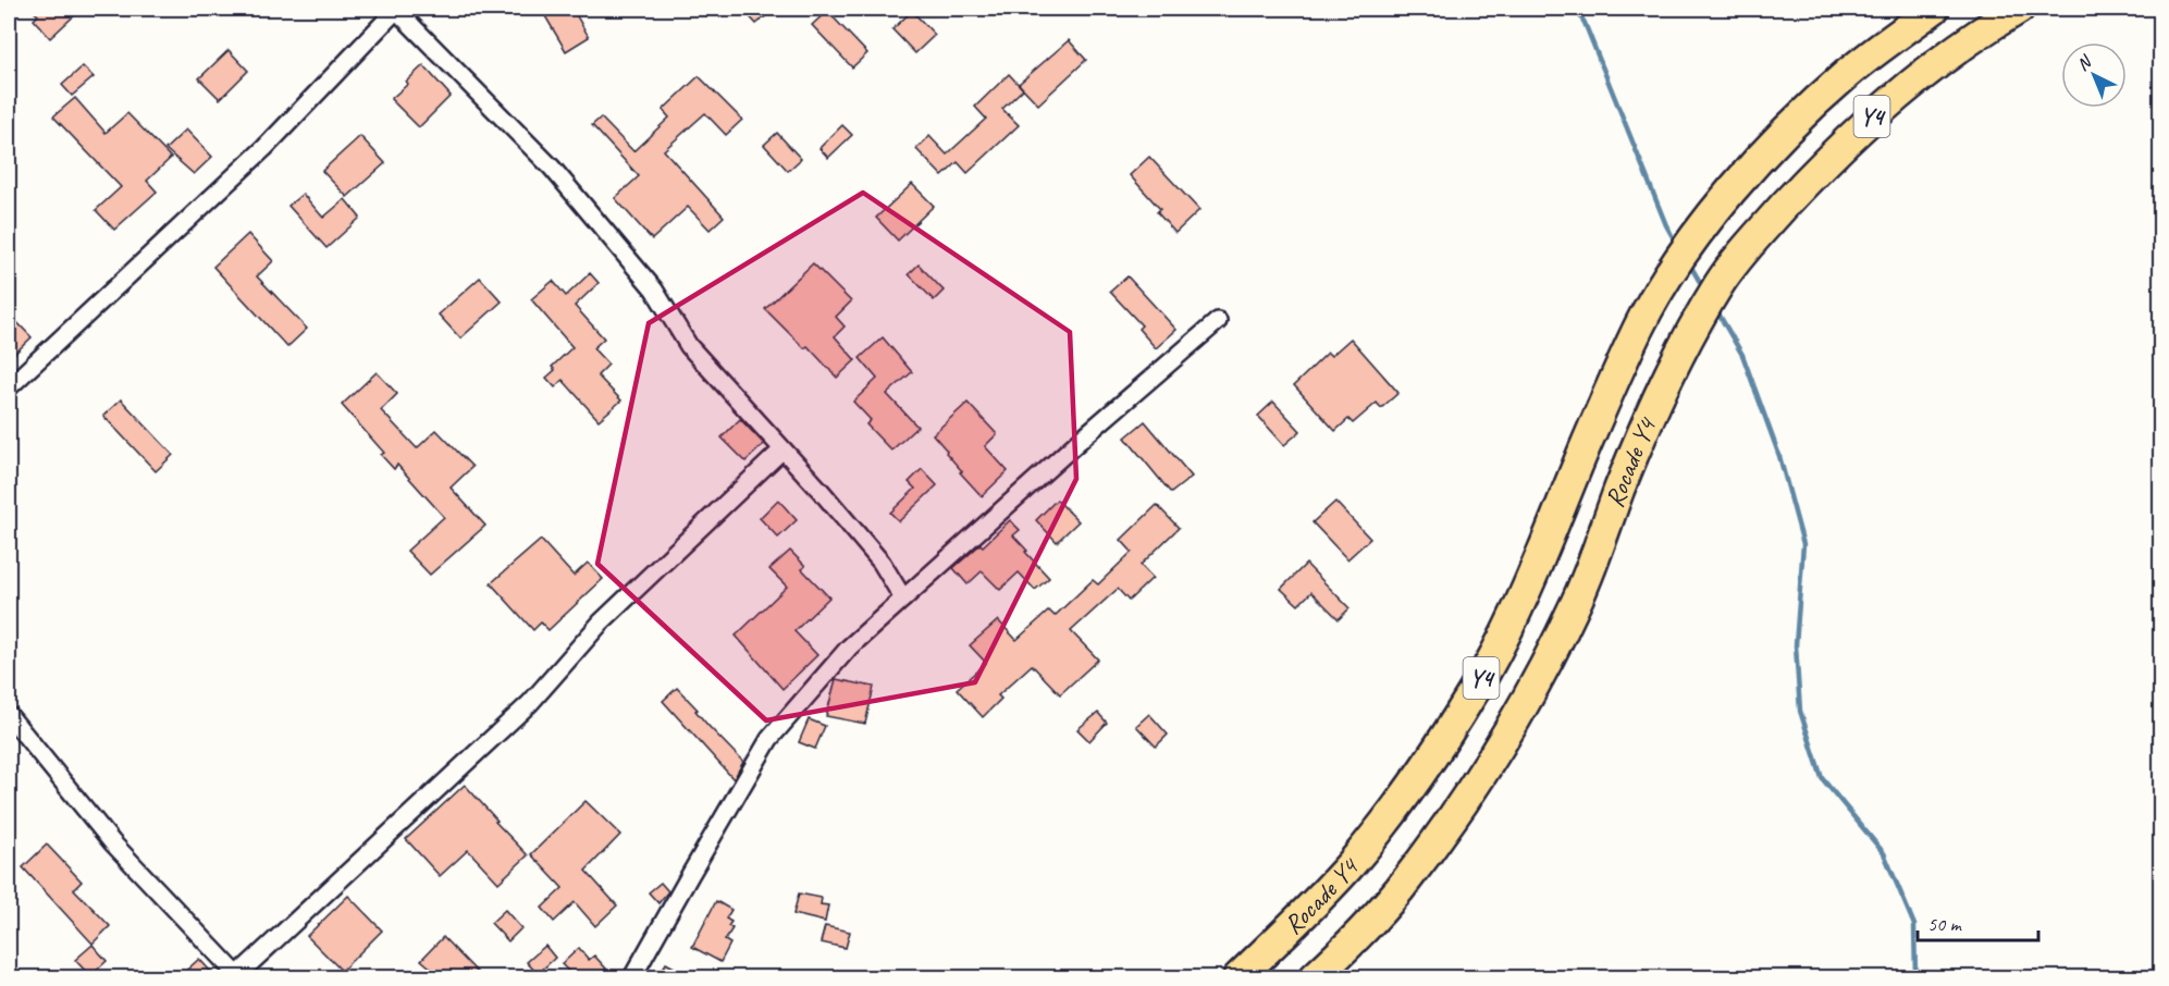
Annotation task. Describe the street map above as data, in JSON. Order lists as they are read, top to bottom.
{
  "streets": {
    "highway": ["Y4", "Rocade Y4"]
  },
  "scale_bar": "50 m",
  "north": "top left"
}
